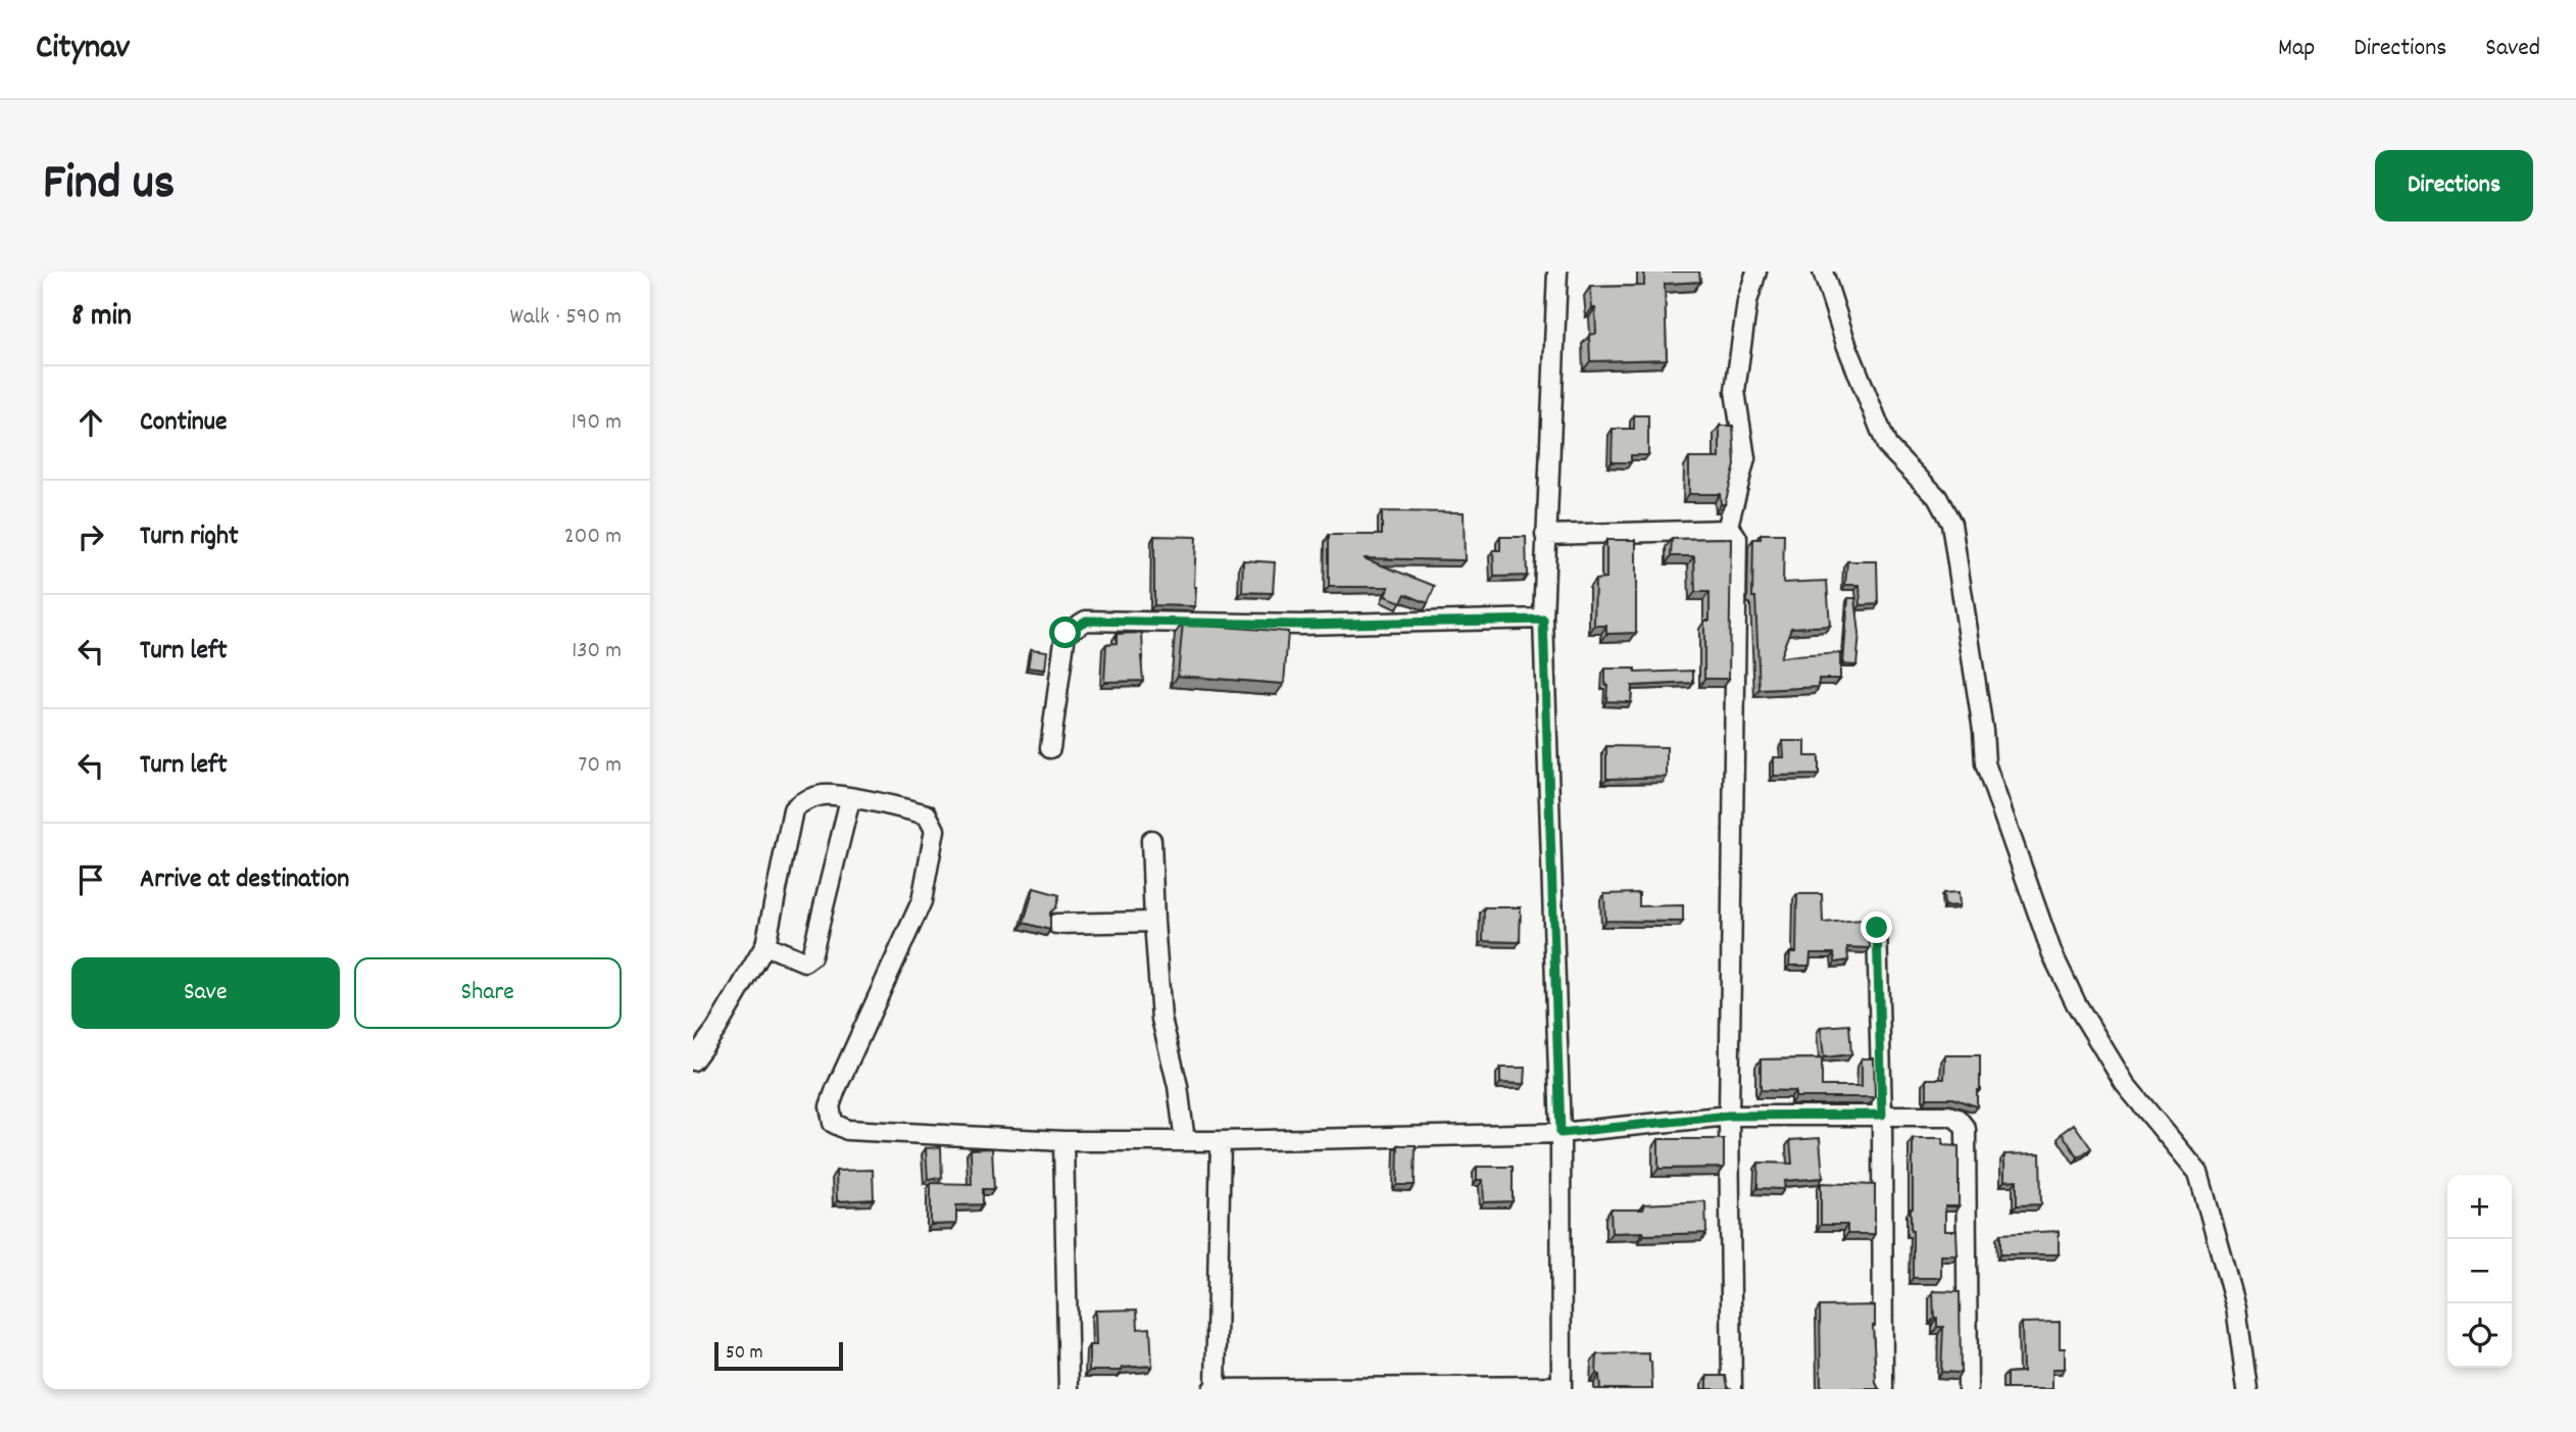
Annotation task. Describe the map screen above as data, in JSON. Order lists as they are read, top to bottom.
{
  "scale_bar": "50 m",
  "page": {
    "header": "Citynav",
    "nav": ["Map", "Directions", "Saved"],
    "title": "Find us",
    "buttons": [
      "Directions",
      ["Save", "Share"]
    ],
    "heading": ["8 min", "Walk · 590 m"],
    "list": [
      ["Continue", "190 m"],
      ["Turn right", "200 m"],
      ["Turn left", "130 m"],
      ["Turn left", "70 m"],
      "Arrive at destination"
    ],
    "map_buttons": ["+", "−"],
    "scale": "50 m"
  }
}
